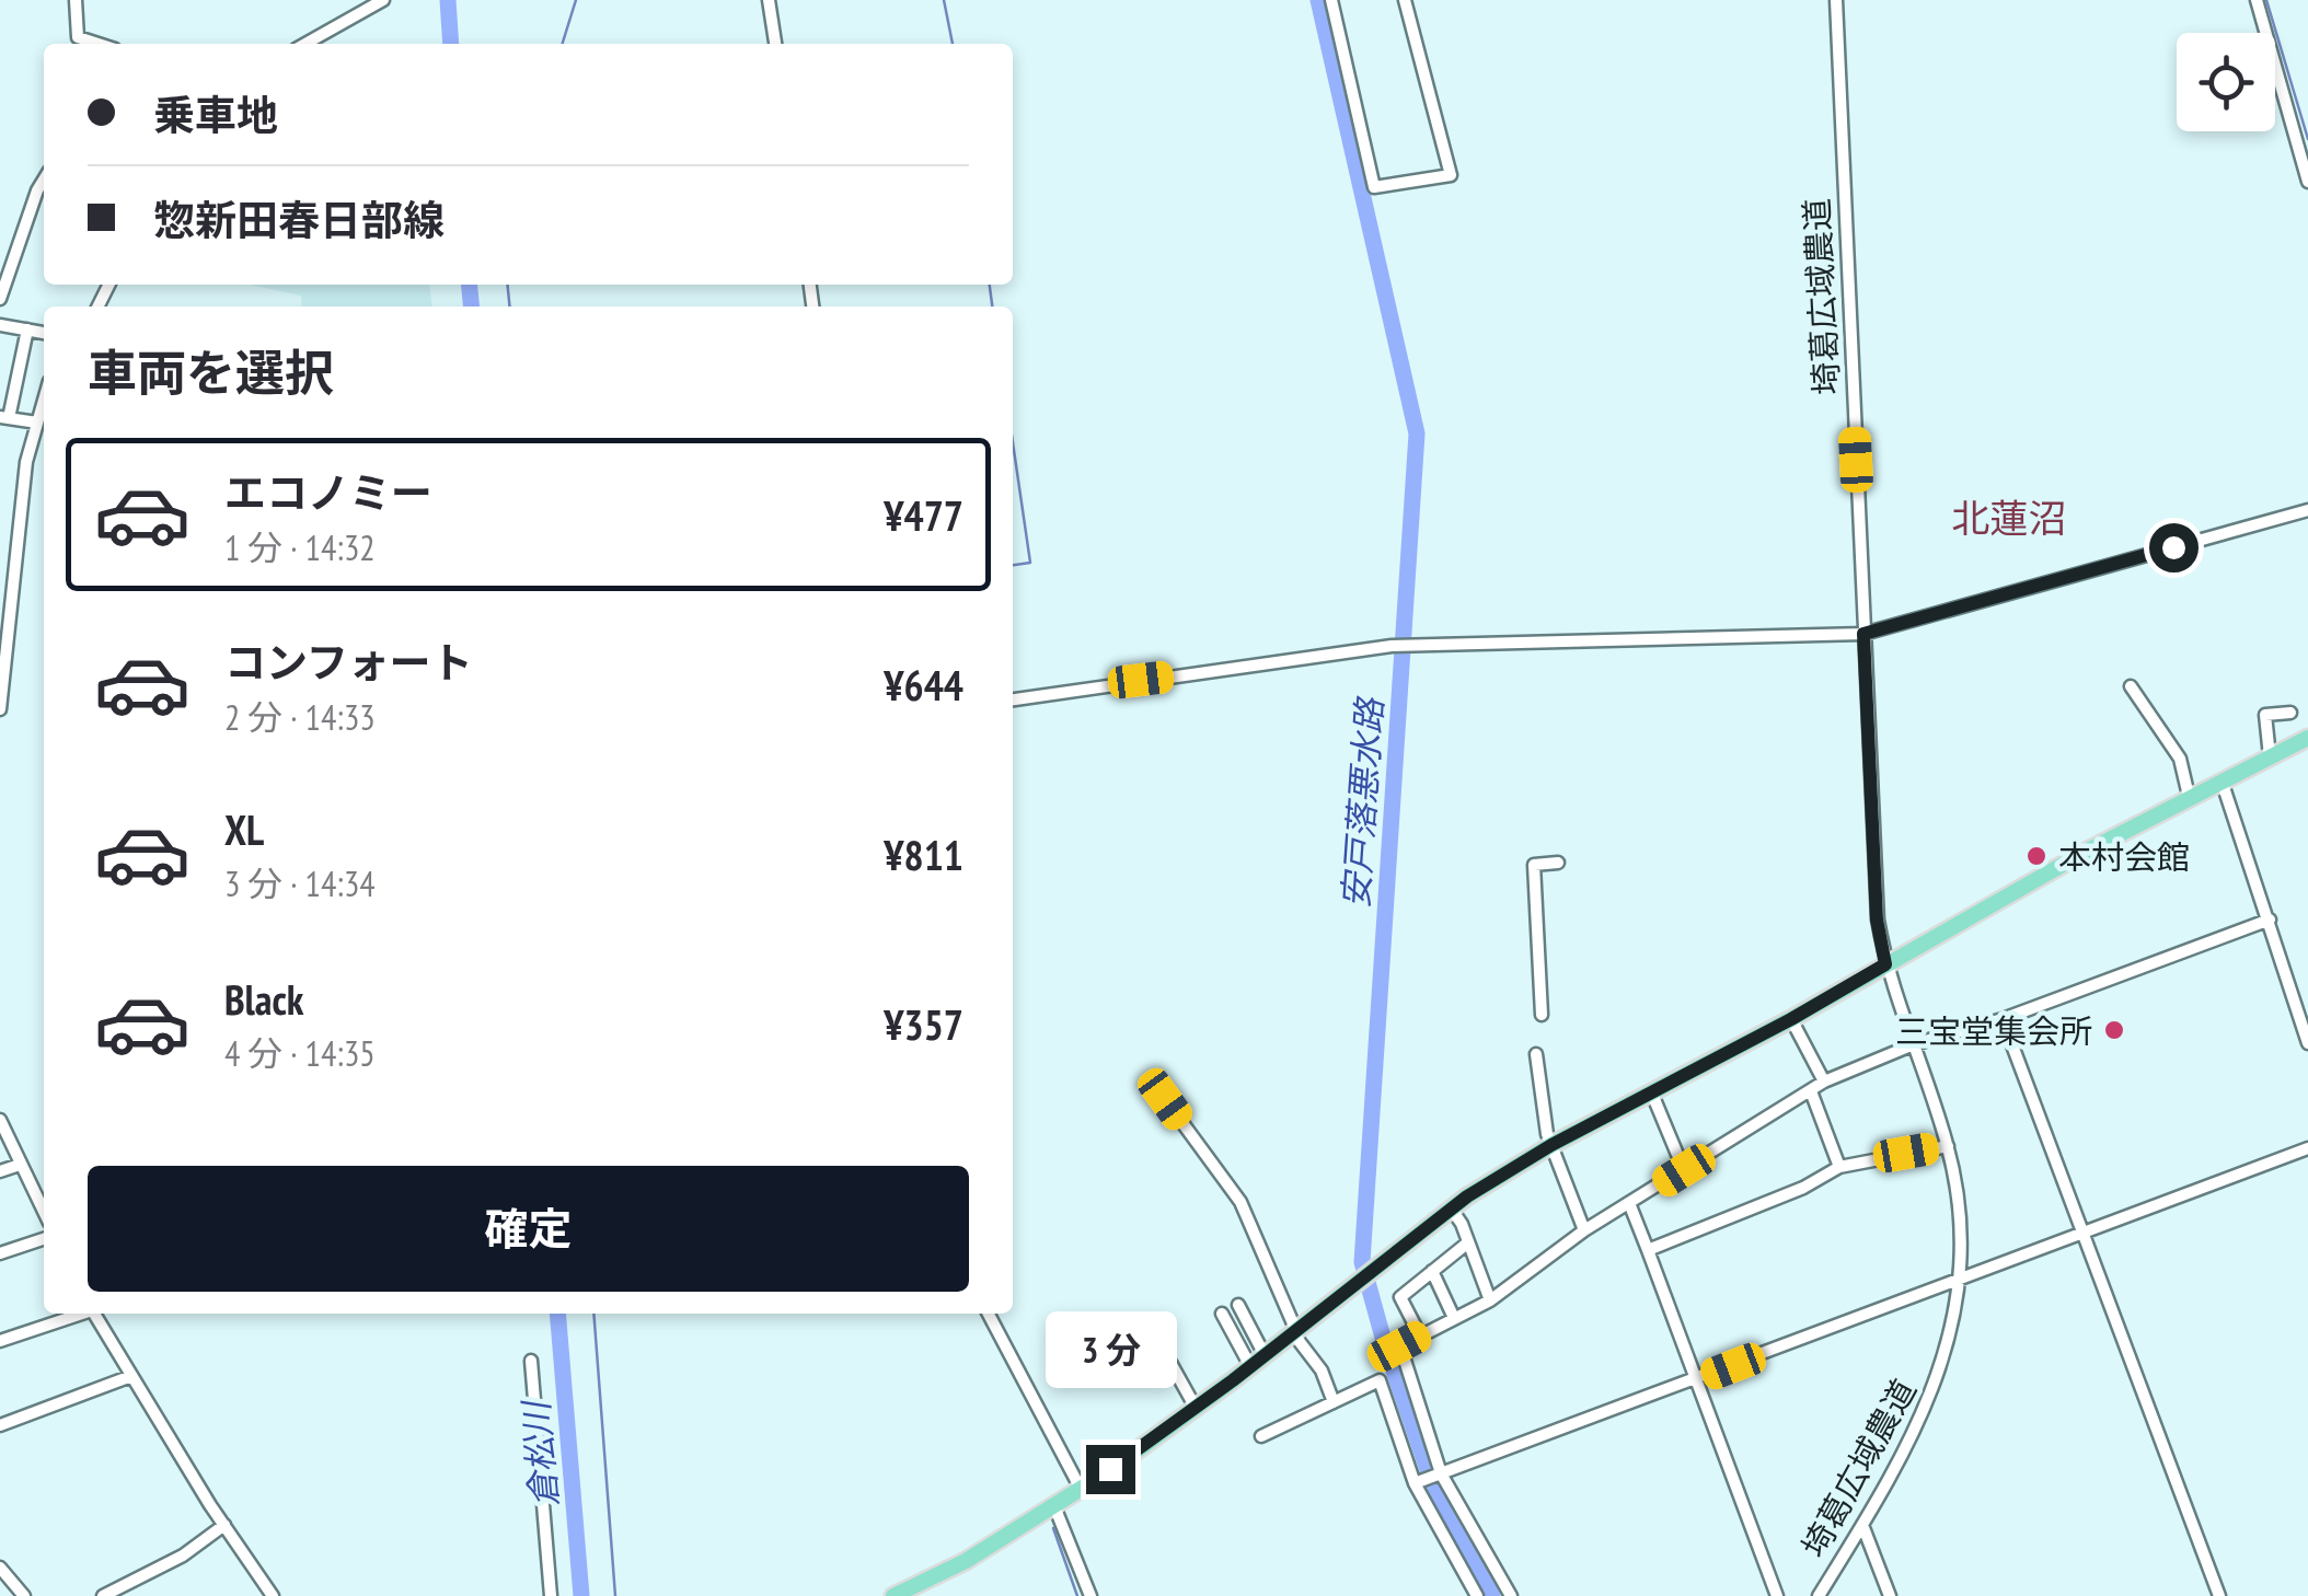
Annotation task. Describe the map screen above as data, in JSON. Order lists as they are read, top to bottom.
{
  "streets": {
    "street": ["埼葛広域農道"]
  },
  "districts": ["北蓮沼"],
  "water": ["安戸落悪水路", "倉松川"],
  "places": ["本村会館", "三宝堂集会所"],
  "page": {
    "banner": ["乗車地", "惣新田春日部線"],
    "heading": "車両を選択",
    "list": [
      {
        "name": "エコノミー",
        "note": "1 分 · 14:32",
        "value": "¥477"
      },
      {
        "name": "コンフォート",
        "note": "2 分 · 14:33",
        "value": "¥644"
      },
      {
        "name": "XL",
        "note": "3 分 · 14:34",
        "value": "¥811"
      },
      {
        "name": "Black",
        "note": "4 分 · 14:35",
        "value": "¥357"
      }
    ],
    "buttons": "確定",
    "bubble": "3 分"
  }
}
